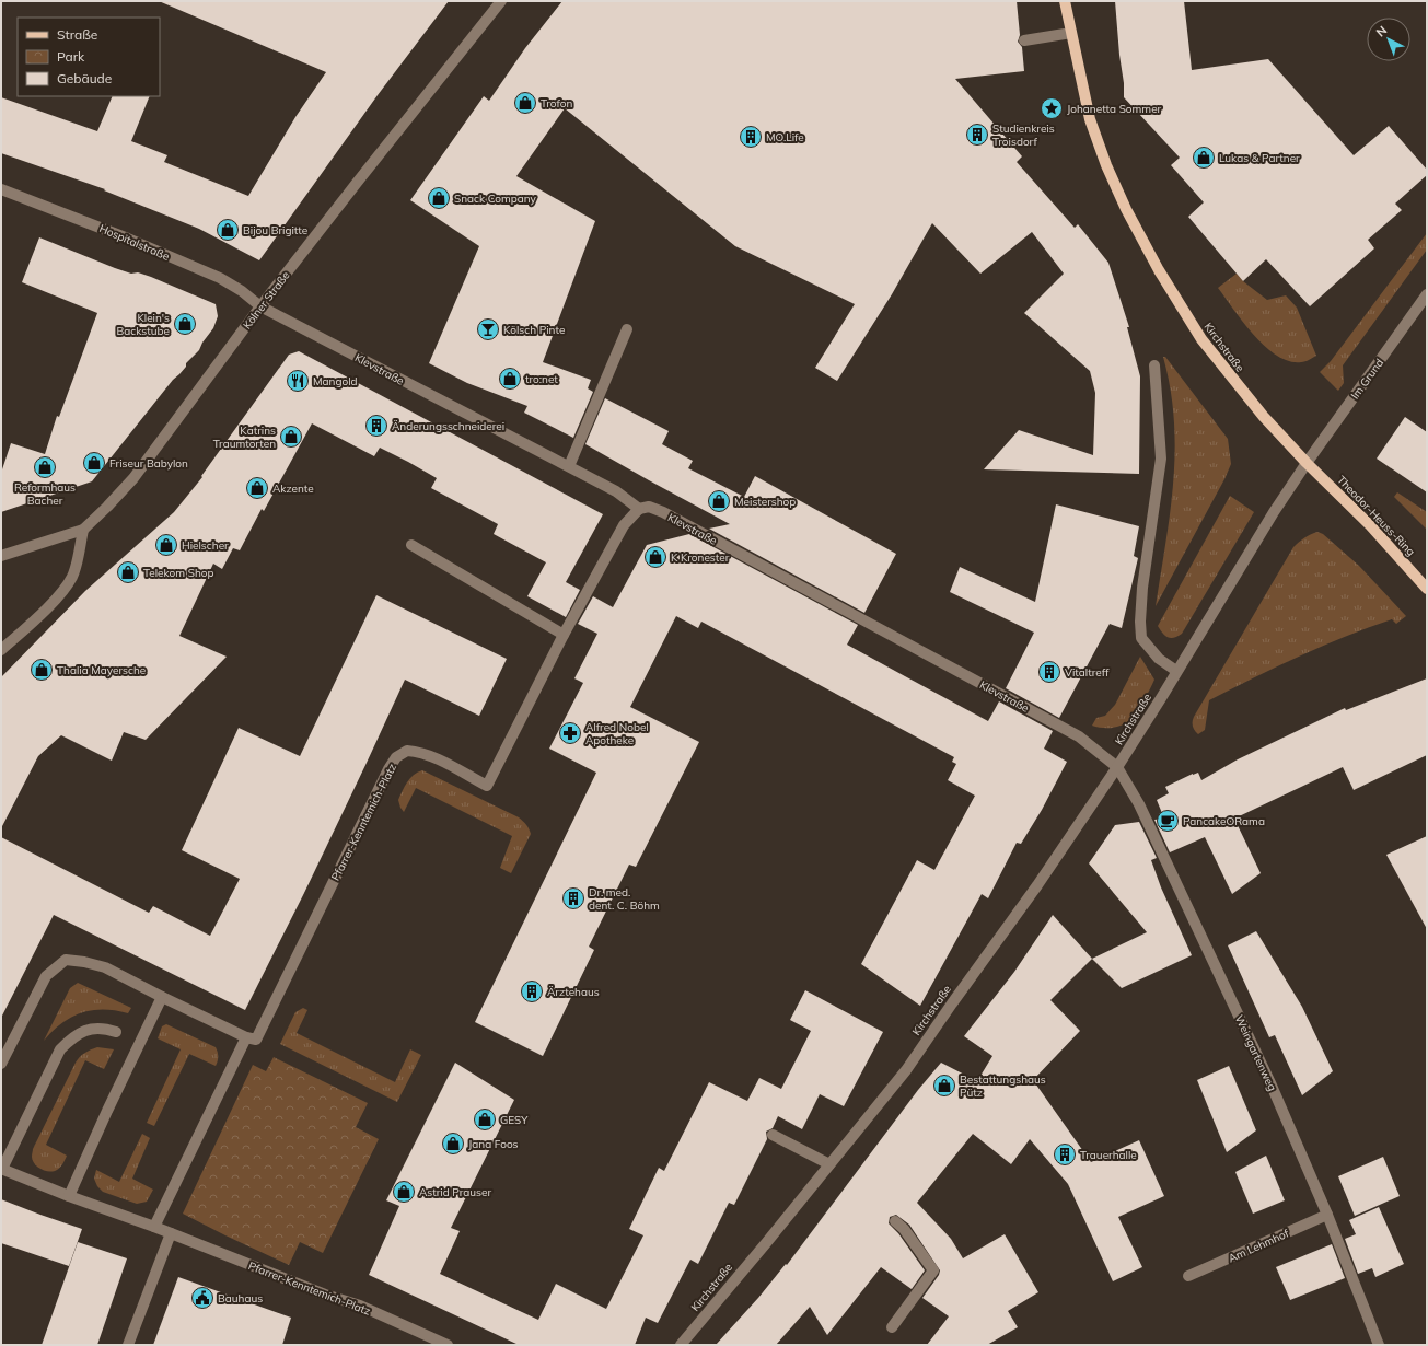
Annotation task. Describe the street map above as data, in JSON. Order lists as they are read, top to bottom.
{
  "streets": {
    "main road": ["Kirchstraße", "Theodor-Heuss-Ring"],
    "street": [
      "Hospitalstraße",
      "Kölner Straße",
      "Klevstraße",
      "Im Grund",
      "Pfarrer-Kenntemich-Platz",
      "Weingartenweg",
      "Am Lehmhof"
    ]
  },
  "crossings": [
    ["Hospitalstraße", "Kölner Straße"],
    ["Hospitalstraße", "Klevstraße"],
    ["Kölner Straße", "Klevstraße"],
    ["Kirchstraße", "Klevstraße"],
    ["Kirchstraße", "Im Grund"],
    ["Kirchstraße", "Theodor-Heuss-Ring"],
    ["Kirchstraße", "Weingartenweg"],
    ["Klevstraße", "Pfarrer-Kenntemich-Platz"],
    ["Klevstraße", "Weingartenweg"],
    ["Im Grund", "Theodor-Heuss-Ring"],
    ["Weingartenweg", "Am Lehmhof"]
  ],
  "places": {
    "shop": [
      "Trofon",
      "Lukas & Partner",
      "Snack Company",
      "Bijou Brigitte",
      "Klein's Backstube",
      "tro:net",
      "Katrins Traumtorten",
      "Friseur Babylon",
      "Reformhaus Bacher",
      "Akzente",
      "Meistershop",
      "Hielscher",
      "K Kronester",
      "Telekom Shop",
      "Thalia Mayersche",
      "Bestattungshaus Pütz",
      "GESY",
      "Jana Foos",
      "Astrid Prauser"
    ],
    "place": ["Johanetta Sommer"],
    "building": [
      "Studienkreis Troisdorf",
      "MO.Life",
      "Änderungsschneiderei",
      "Vitaltreff",
      "Dr. med. dent. C. Böhm",
      "Ärztehaus",
      "Trauerhalle"
    ],
    "bar": ["Kölsch Pinte"],
    "restaurant": ["Mangold"],
    "pharmacy": ["Alfred Nobel Apotheke"],
    "cafe": ["PancakeORama"],
    "public building": ["Bauhaus"]
  },
  "legend": ["Straße", "Park", "Gebäude"],
  "north": "top left"
}
